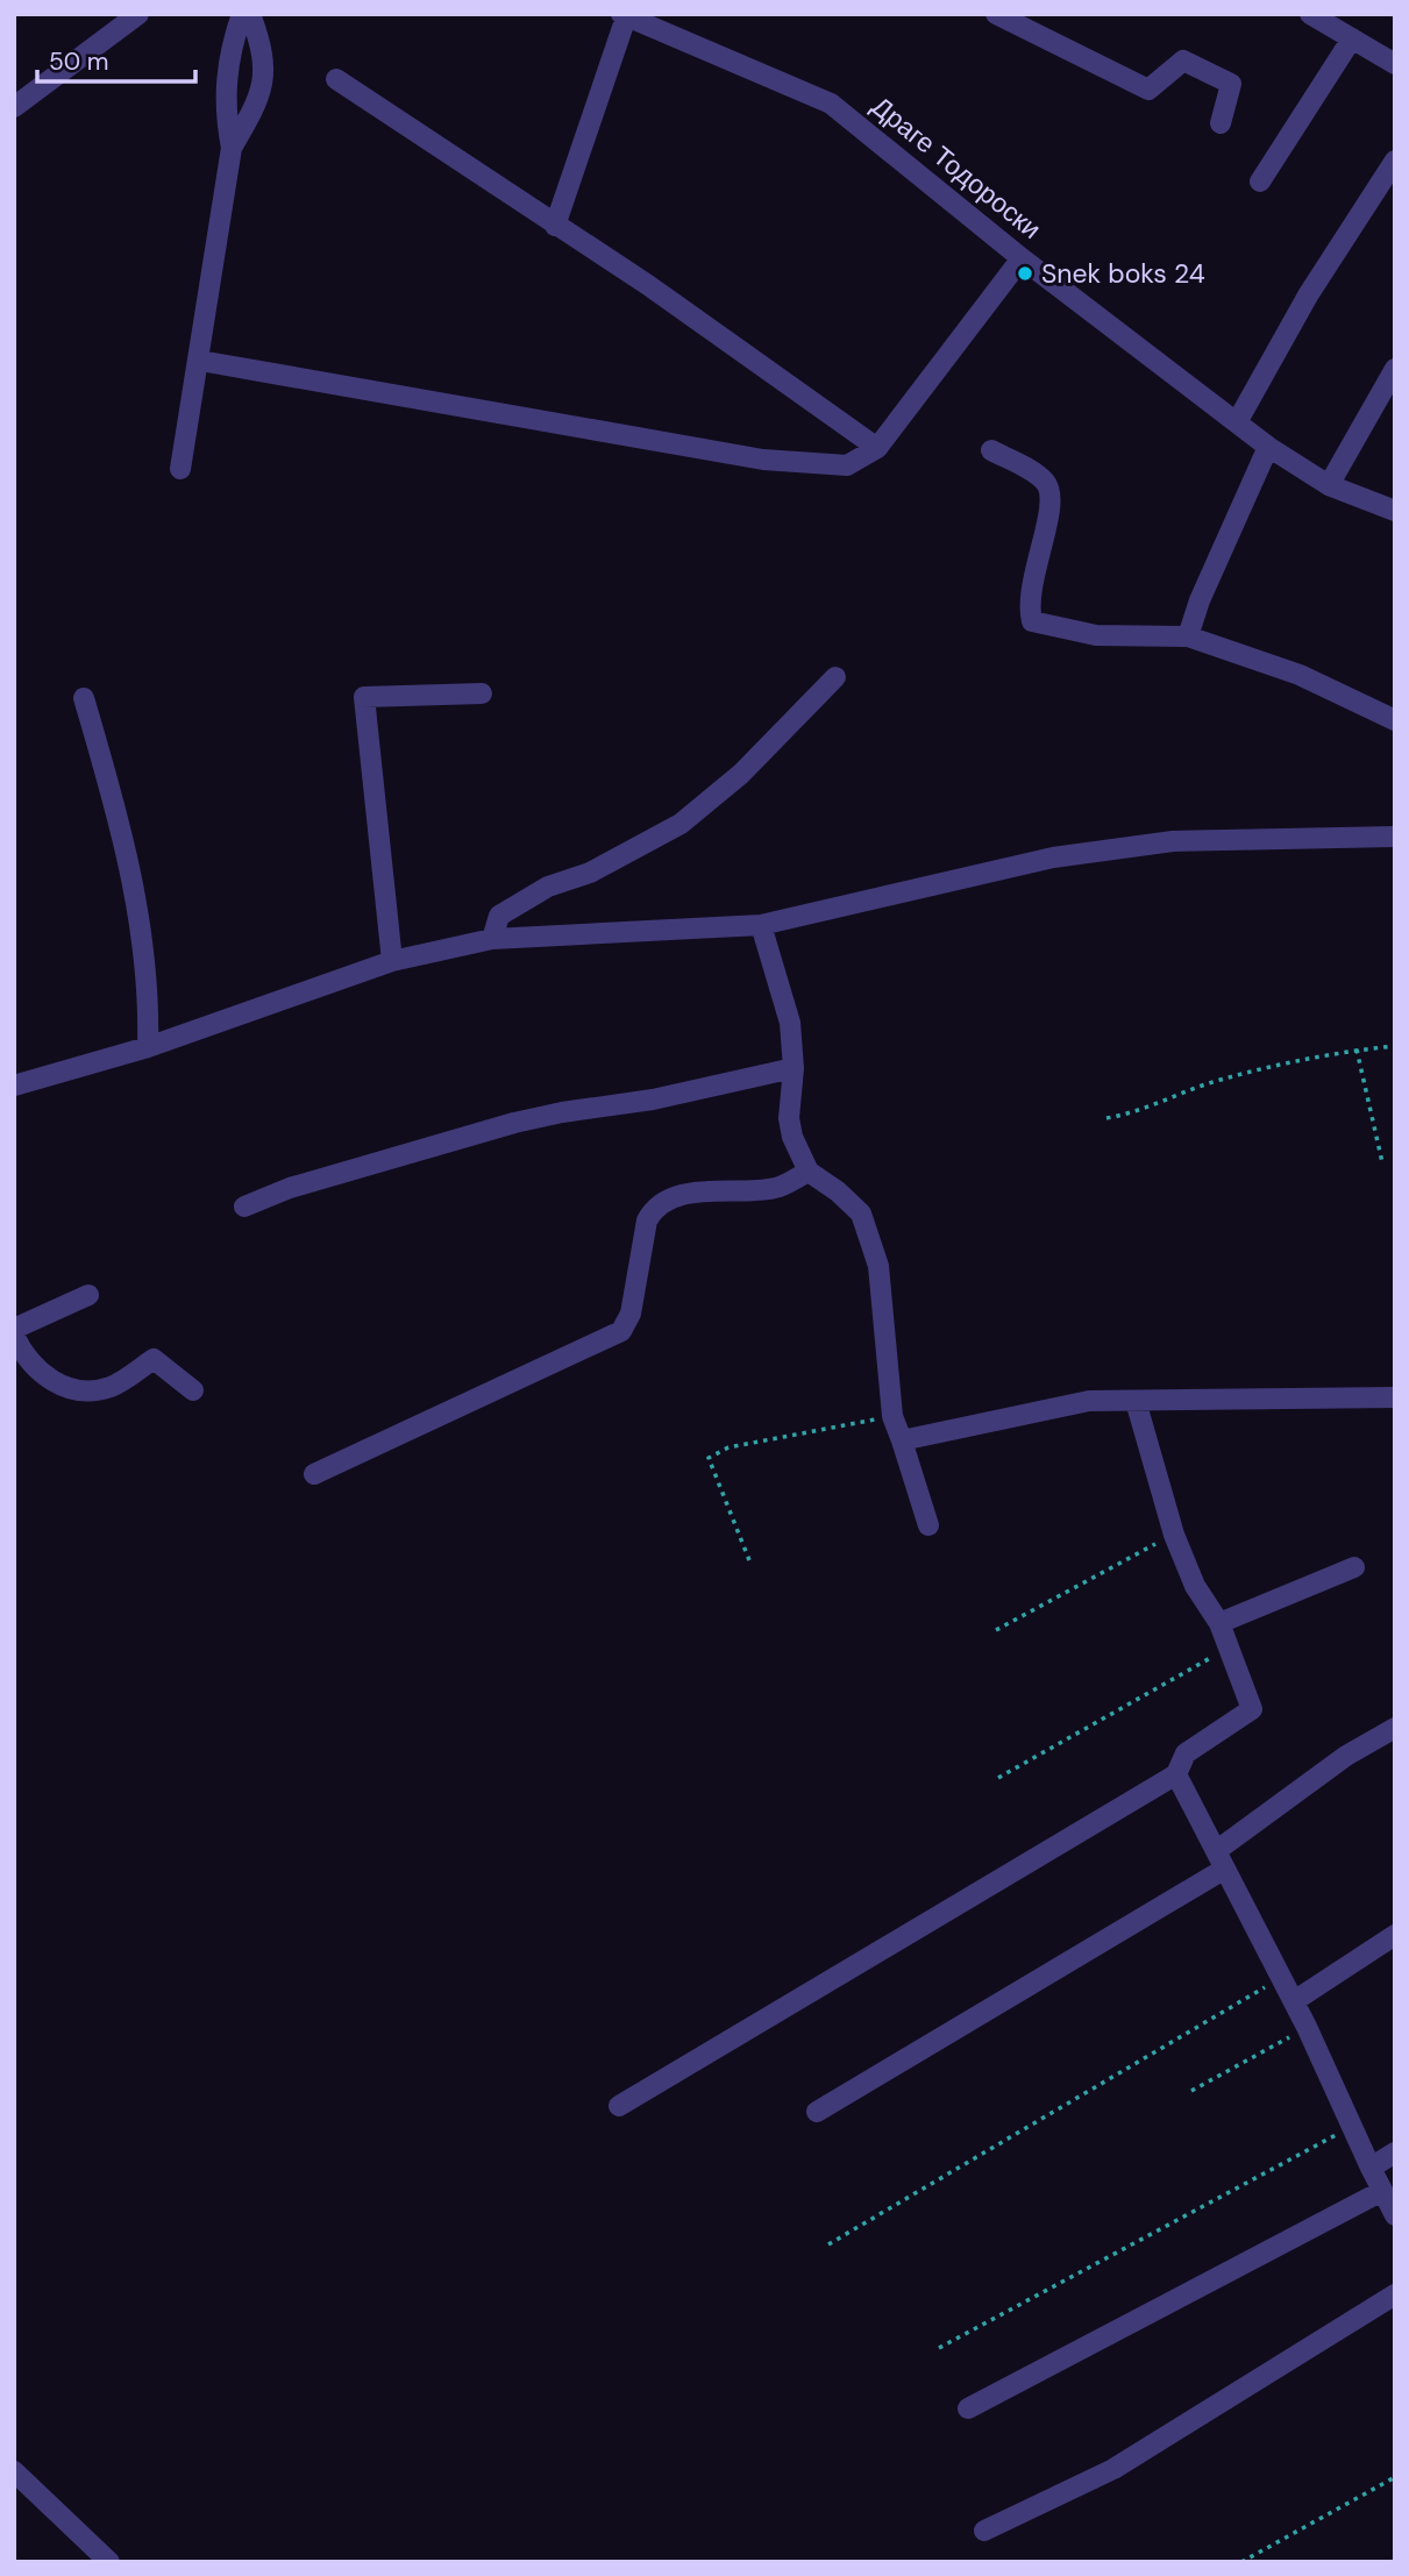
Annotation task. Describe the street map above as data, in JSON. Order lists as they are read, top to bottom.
{
  "streets": {
    "street": ["Драге Тодороски"]
  },
  "places": ["Snek boks 24"],
  "scale_bar": "50 m"
}
